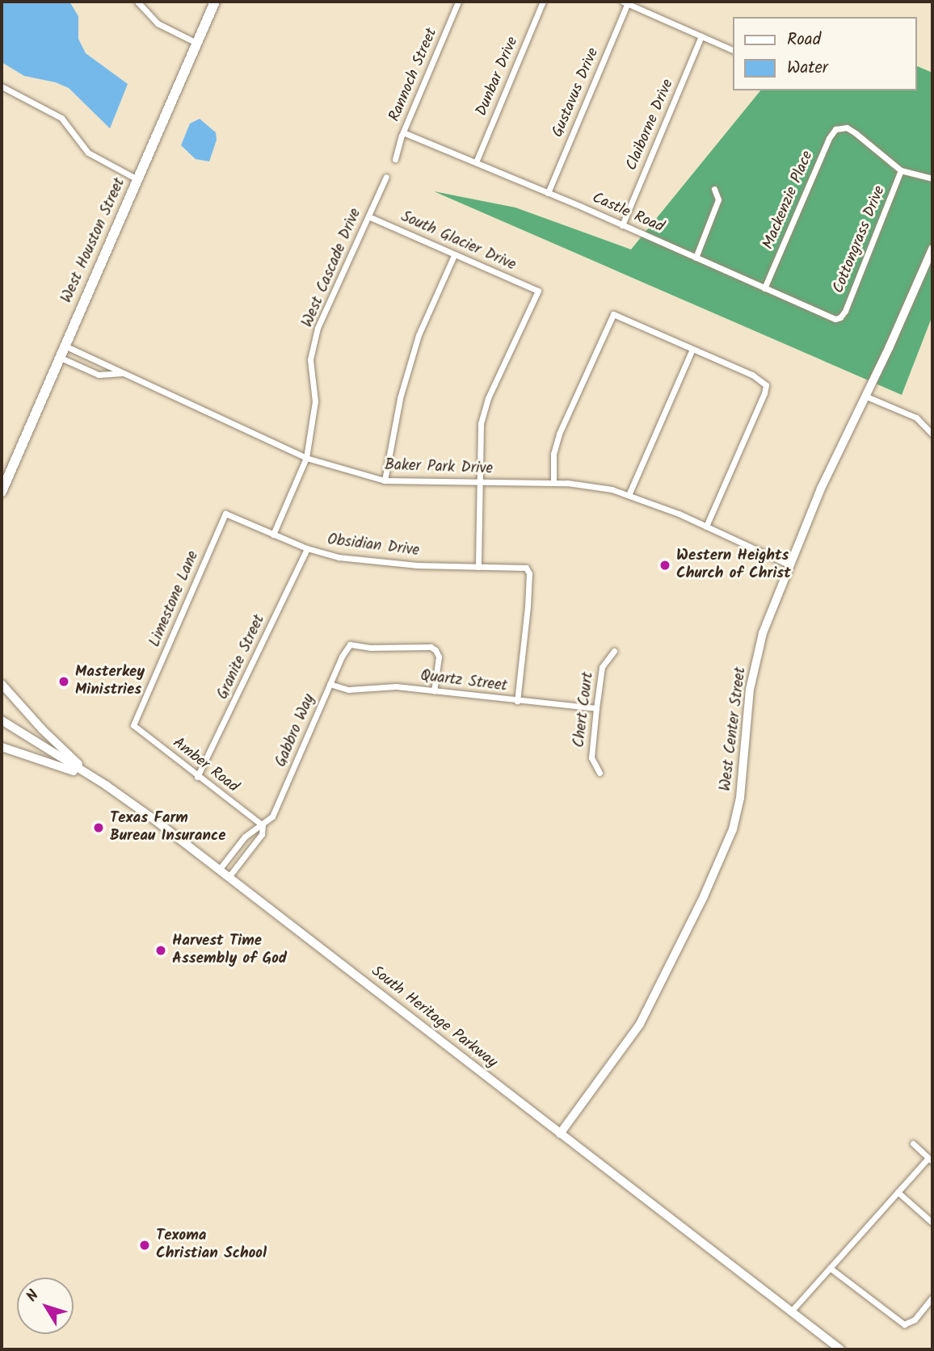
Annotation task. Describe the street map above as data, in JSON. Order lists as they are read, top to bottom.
{
  "streets": {
    "main road": ["West Houston Street", "West Center Street", "South Heritage Parkway"],
    "street": [
      "Rannoch Street",
      "Dunbar Drive",
      "Gustavus Drive",
      "Claiborne Drive",
      "Mackenzie Place",
      "Castle Road",
      "Cottongrass Drive",
      "South Glacier Drive",
      "West Cascade Drive",
      "Baker Park Drive",
      "Obsidian Drive",
      "Limestone Lane",
      "Granite Street",
      "Quartz Street",
      "Chert Court",
      "Gabbro Way",
      "Amber Road"
    ]
  },
  "crossings": [
    ["Rannoch Street", "Castle Road"],
    ["Dunbar Drive", "Castle Road"],
    ["Gustavus Drive", "Castle Road"],
    ["Claiborne Drive", "Castle Road"],
    ["Mackenzie Place", "Castle Road"],
    ["Mackenzie Place", "Cottongrass Drive"],
    ["Castle Road", "Cottongrass Drive"],
    ["West Houston Street", "Baker Park Drive"],
    ["South Glacier Drive", "West Cascade Drive"],
    ["South Glacier Drive", "Baker Park Drive"],
    ["West Cascade Drive", "Baker Park Drive"],
    ["West Cascade Drive", "Obsidian Drive"],
    ["Baker Park Drive", "West Center Street"],
    ["Obsidian Drive", "Limestone Lane"],
    ["Obsidian Drive", "Granite Street"],
    ["Obsidian Drive", "Quartz Street"],
    ["Limestone Lane", "Amber Road"],
    ["Granite Street", "Amber Road"],
    ["Quartz Street", "Chert Court"],
    ["Quartz Street", "Gabbro Way"],
    ["West Center Street", "South Heritage Parkway"],
    ["Gabbro Way", "Amber Road"],
    ["Gabbro Way", "South Heritage Parkway"]
  ],
  "places": [
    "Western Heights Church of Christ",
    "Masterkey Ministries",
    "Texas Farm Bureau Insurance",
    "Harvest Time Assembly of God",
    "Texoma Christian School"
  ],
  "legend": ["Road", "Water"],
  "north": "top left"
}
